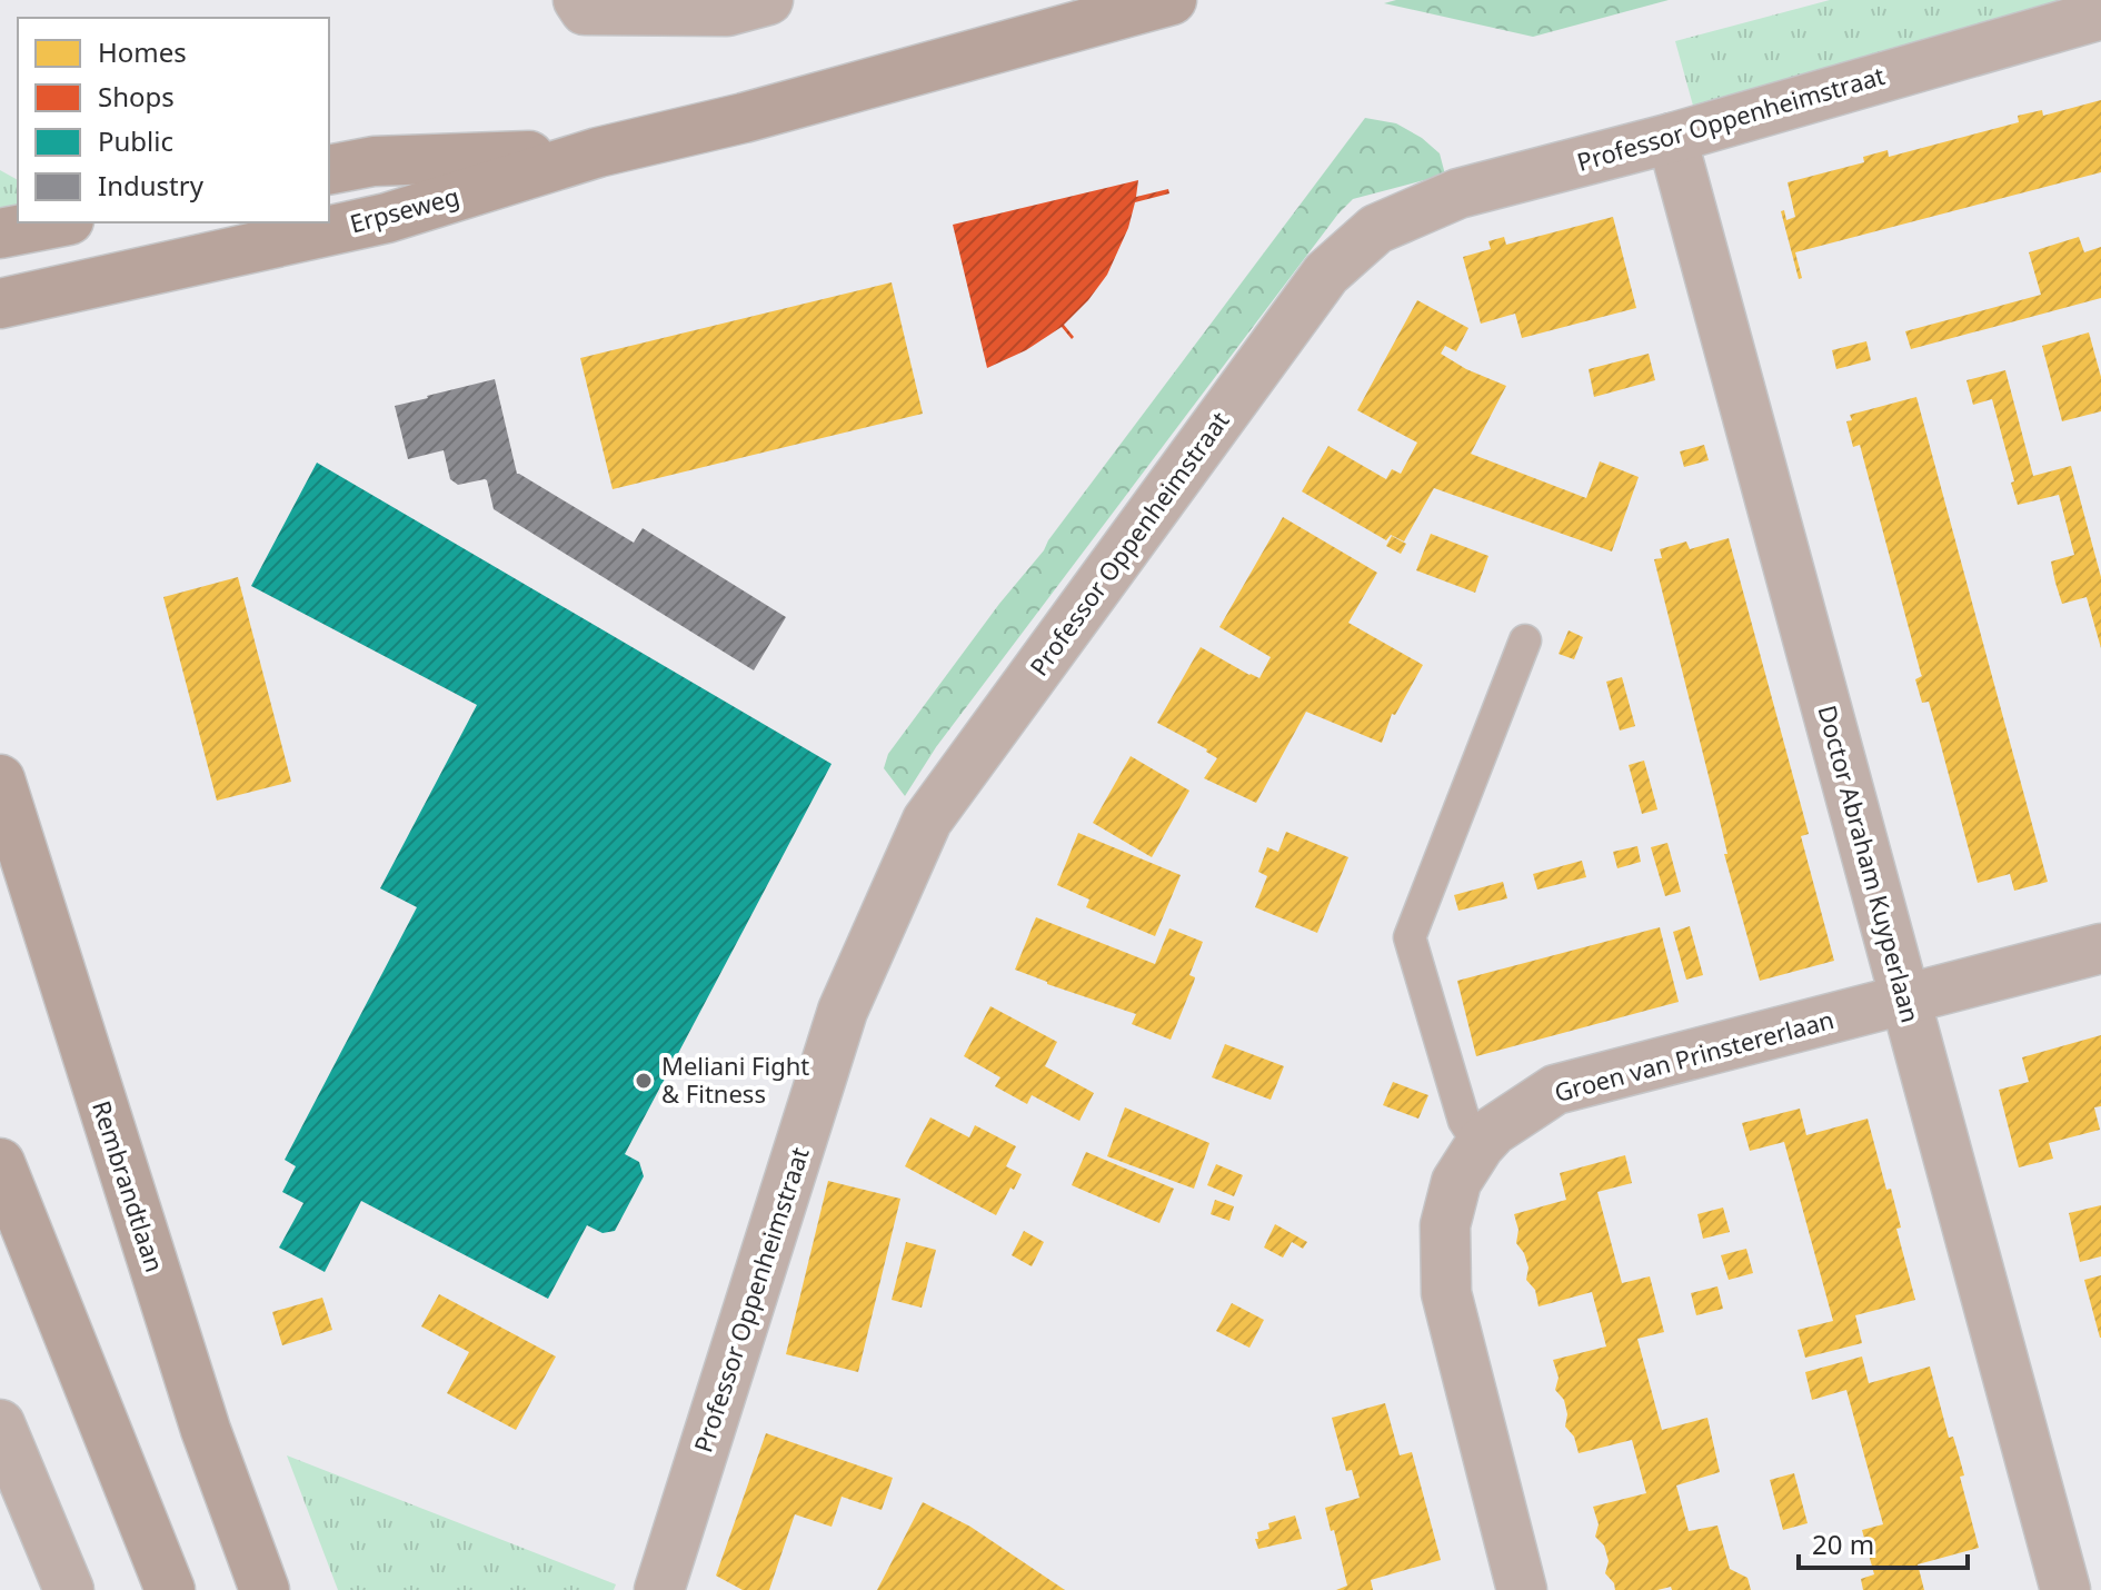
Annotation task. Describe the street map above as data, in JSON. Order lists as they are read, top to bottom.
{
  "streets": {
    "main road": ["Erpseweg", "Rembrandtlaan"],
    "street": ["Professor Oppenheimstraat", "Doctor Abraham Kuyperlaan", "Groen van Prinstererlaan"]
  },
  "crossings": [
    ["Professor Oppenheimstraat", "Doctor Abraham Kuyperlaan"],
    ["Doctor Abraham Kuyperlaan", "Groen van Prinstererlaan"]
  ],
  "places": ["Meliani Fight & Fitness"],
  "legend": [
    "Homes",
    "Shops",
    "Public",
    "Industry"
  ],
  "scale_bar": "20 m"
}
